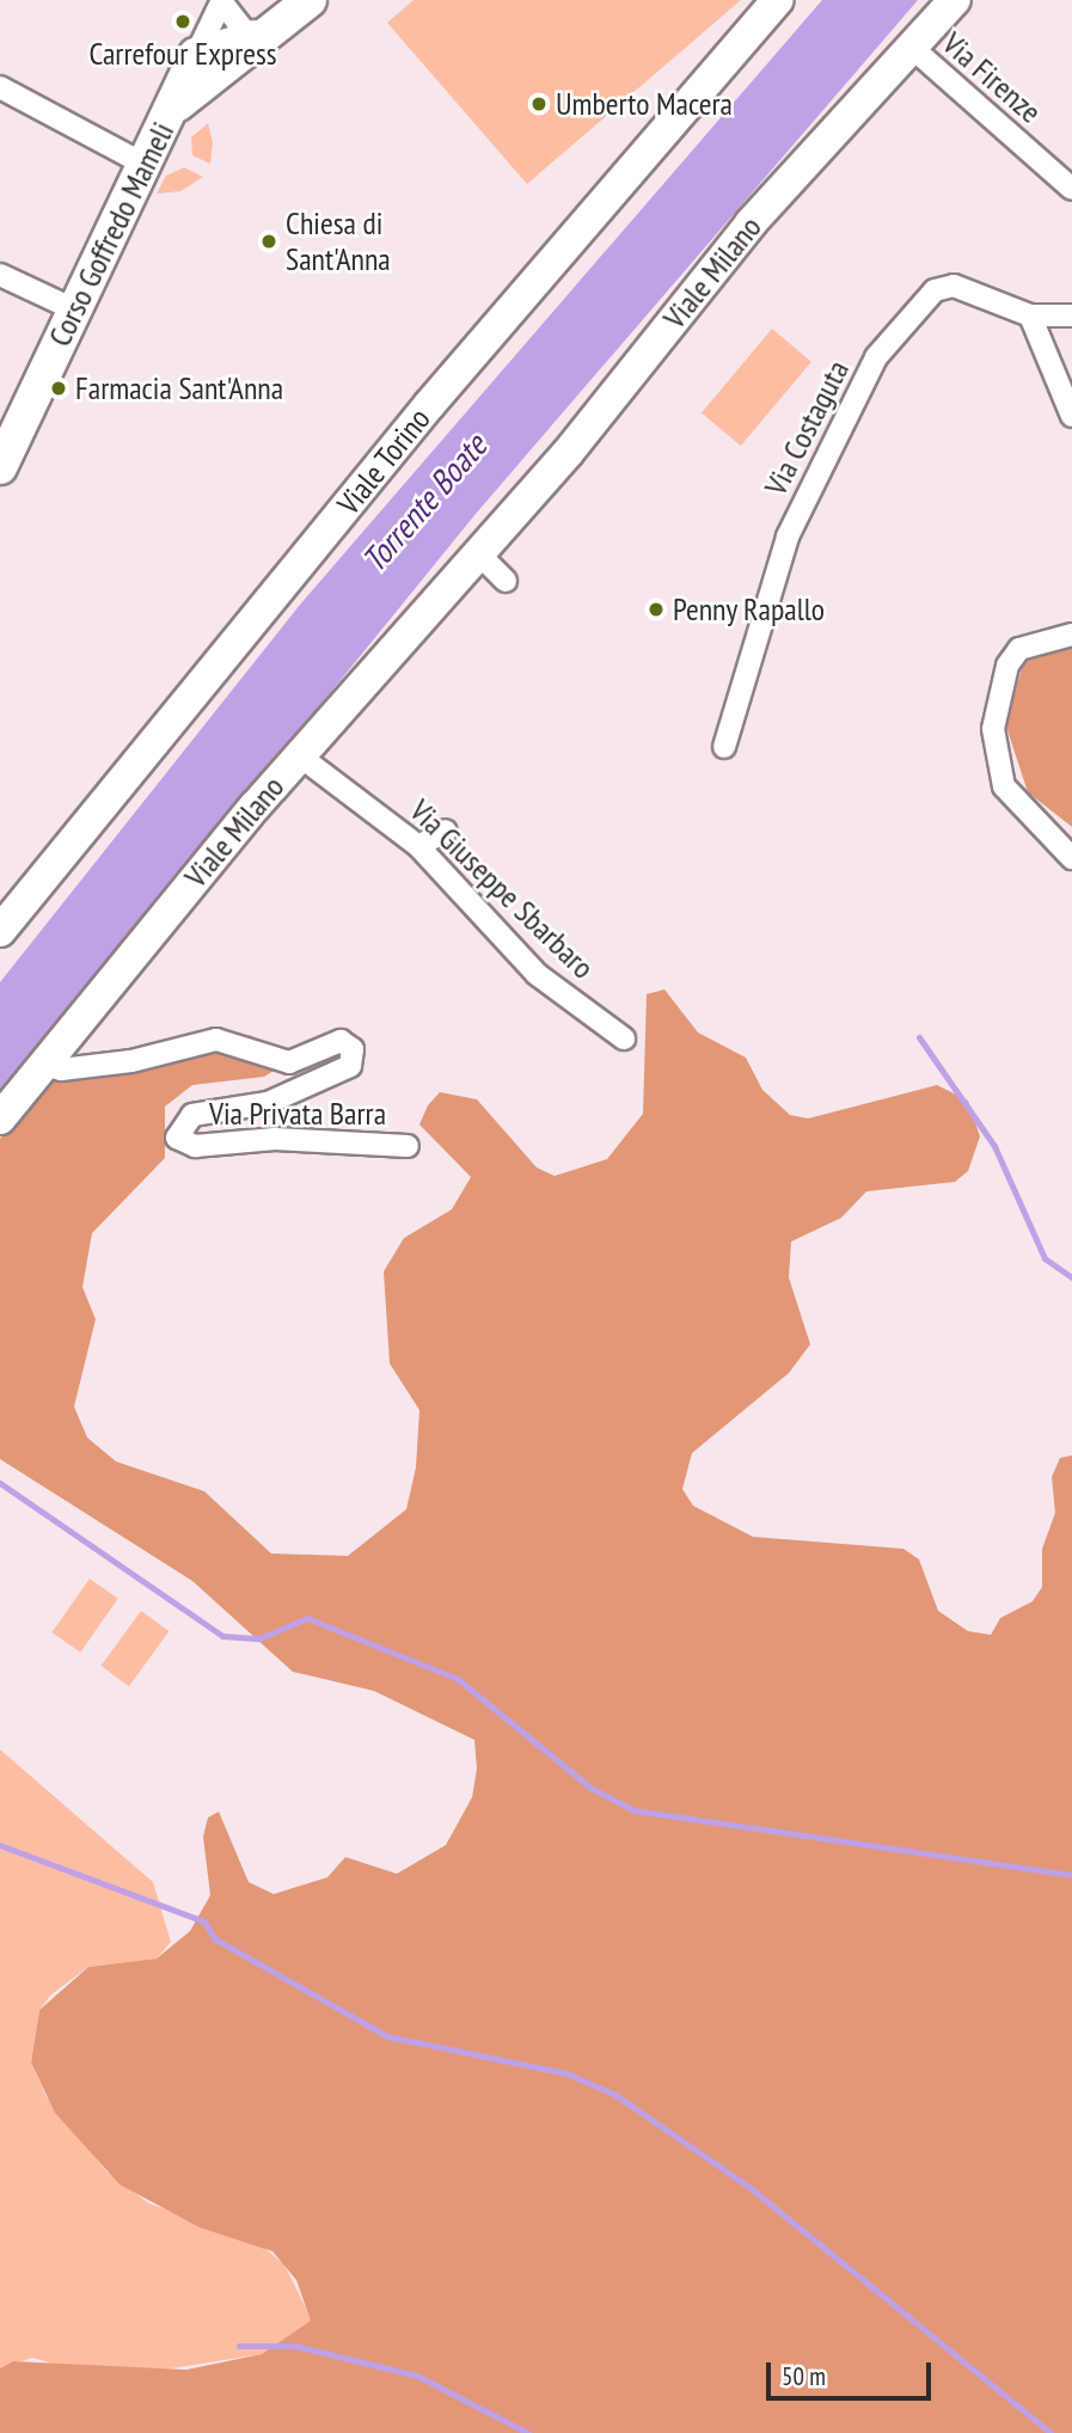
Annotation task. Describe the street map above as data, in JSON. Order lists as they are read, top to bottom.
{
  "streets": {
    "main road": ["Corso Goffredo Mameli"],
    "street": [
      "Via Firenze",
      "Viale Milano",
      "Via Costaguta",
      "Viale Torino",
      "Via Giuseppe Sbarbaro",
      "Via Privata Barra"
    ]
  },
  "crossings": [
    ["Via Firenze", "Viale Milano"],
    ["Viale Milano", "Via Giuseppe Sbarbaro"],
    ["Viale Milano", "Via Privata Barra"]
  ],
  "water": ["Torrente Boate"],
  "places": [
    "Carrefour Express",
    "Umberto Macera",
    "Chiesa di Sant'Anna",
    "Farmacia Sant'Anna",
    "Penny Rapallo"
  ],
  "scale_bar": "50 m"
}
